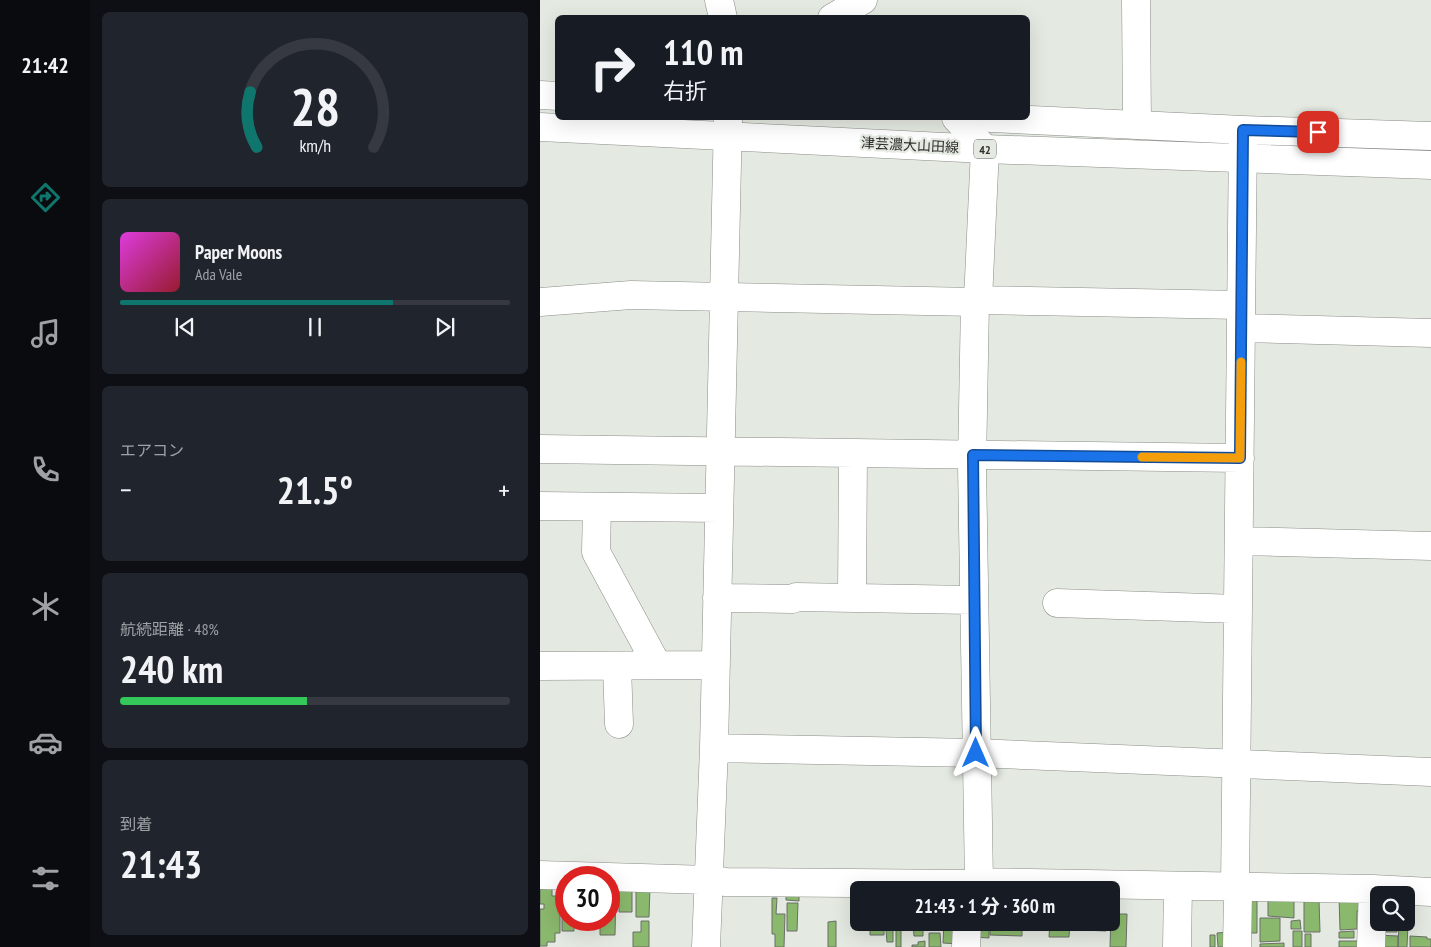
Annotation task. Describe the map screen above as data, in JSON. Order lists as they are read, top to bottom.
{
  "streets": {
    "street": ["津芸濃大山田線", "42"]
  },
  "page": {
    "tabs": "21:42",
    "turn": ["110 m", "右折"],
    "song": ["Paper Moons", "Ada Vale"],
    "tile": [
      "エアコン",
      ["航続距離 · 48%", "240 km"],
      ["到着", "21:43"]
    ],
    "heat": ["−", "21.5°", "+"],
    "limit": "30",
    "trip": "21:43 · 1 分 · 360 m",
    "gauge": ["28", "km/h"]
  }
}
